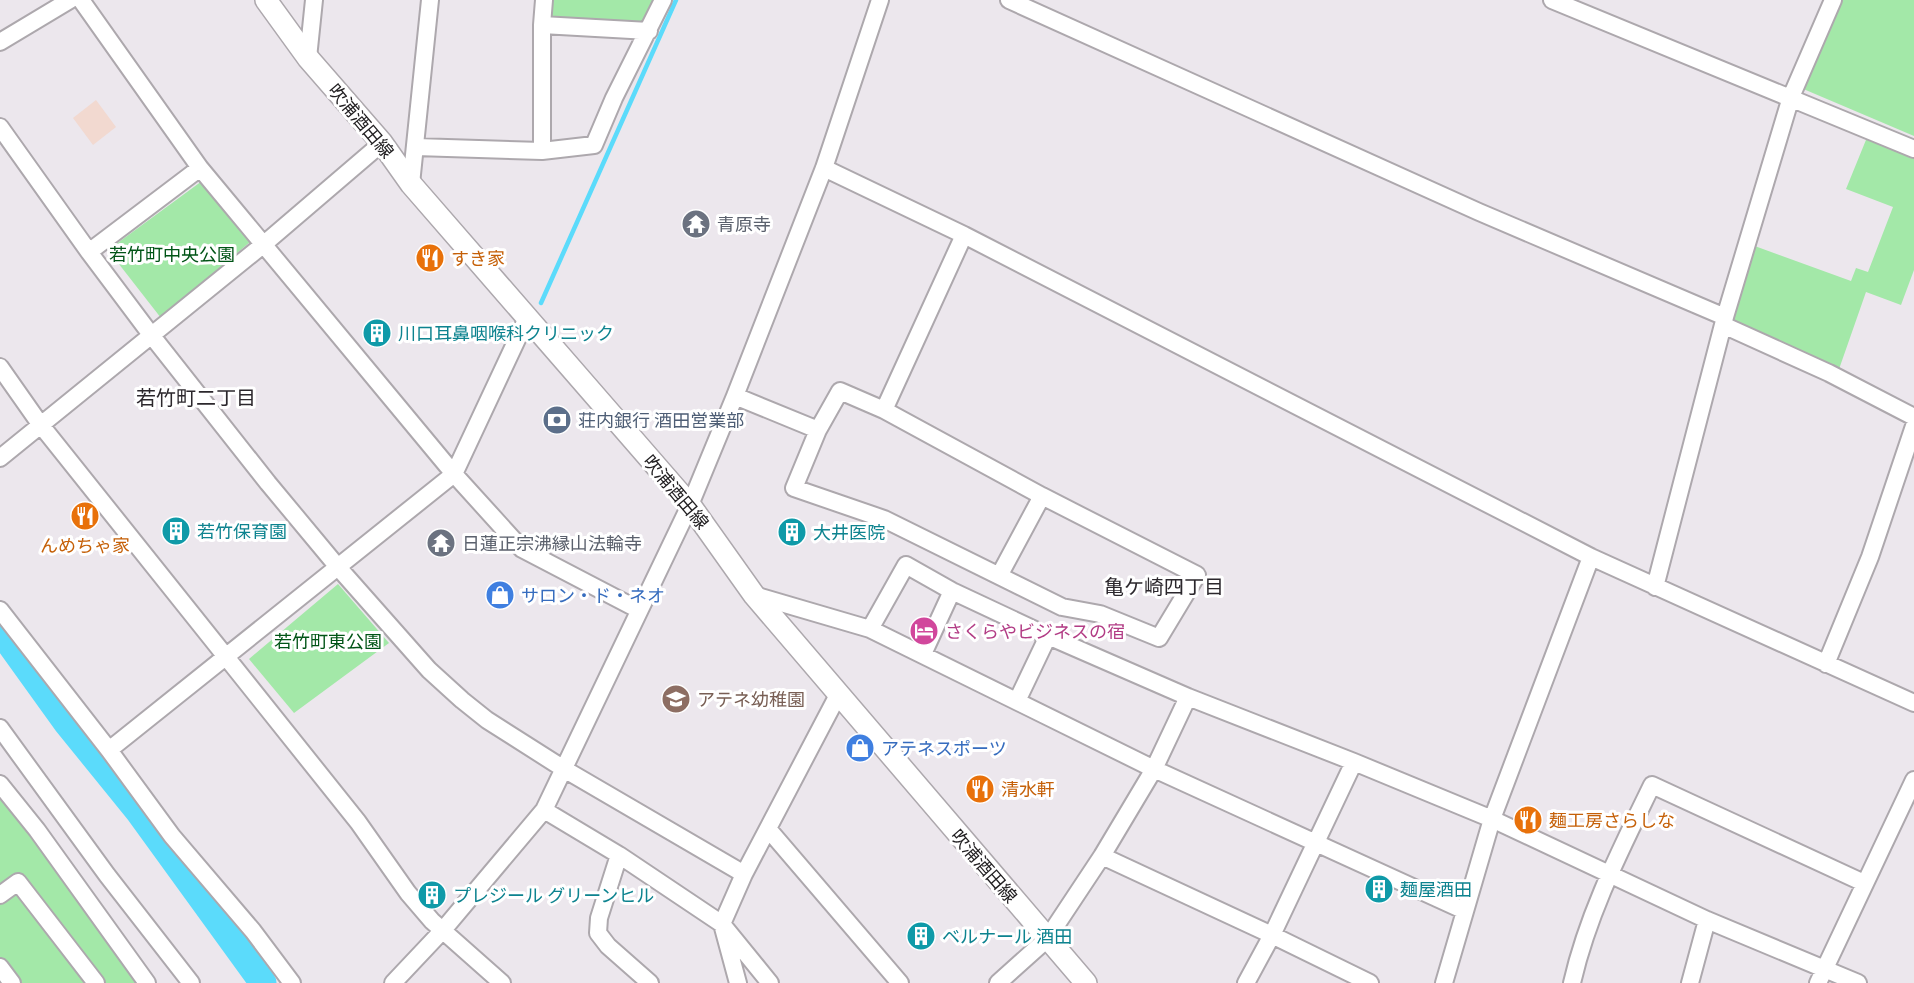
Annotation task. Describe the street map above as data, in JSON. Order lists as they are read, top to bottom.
{
  "streets": {
    "main road": ["吹浦酒田線"]
  },
  "districts": ["若竹町二丁目", "亀ケ崎四丁目"],
  "parks": ["若竹町中央公園", "若竹町東公園"],
  "places": {
    "temple": ["青原寺", "日蓮正宗沸縁山法輪寺"],
    "restaurant": [
      "すき家",
      "んめちゃ家",
      "清水軒",
      "麺工房さらしな"
    ],
    "building": [
      "川口耳鼻咽喉科クリニック",
      "若竹保育園",
      "大井医院",
      "麺屋酒田",
      "プレジール グリーンヒル",
      "ベルナール 酒田"
    ],
    "bank": ["荘内銀行 酒田営業部"],
    "shop": ["サロン・ド・ネオ", "アテネスポーツ"],
    "hotel": ["さくらやビジネスの宿"],
    "school or university": ["アテネ幼稚園"]
  }
}
